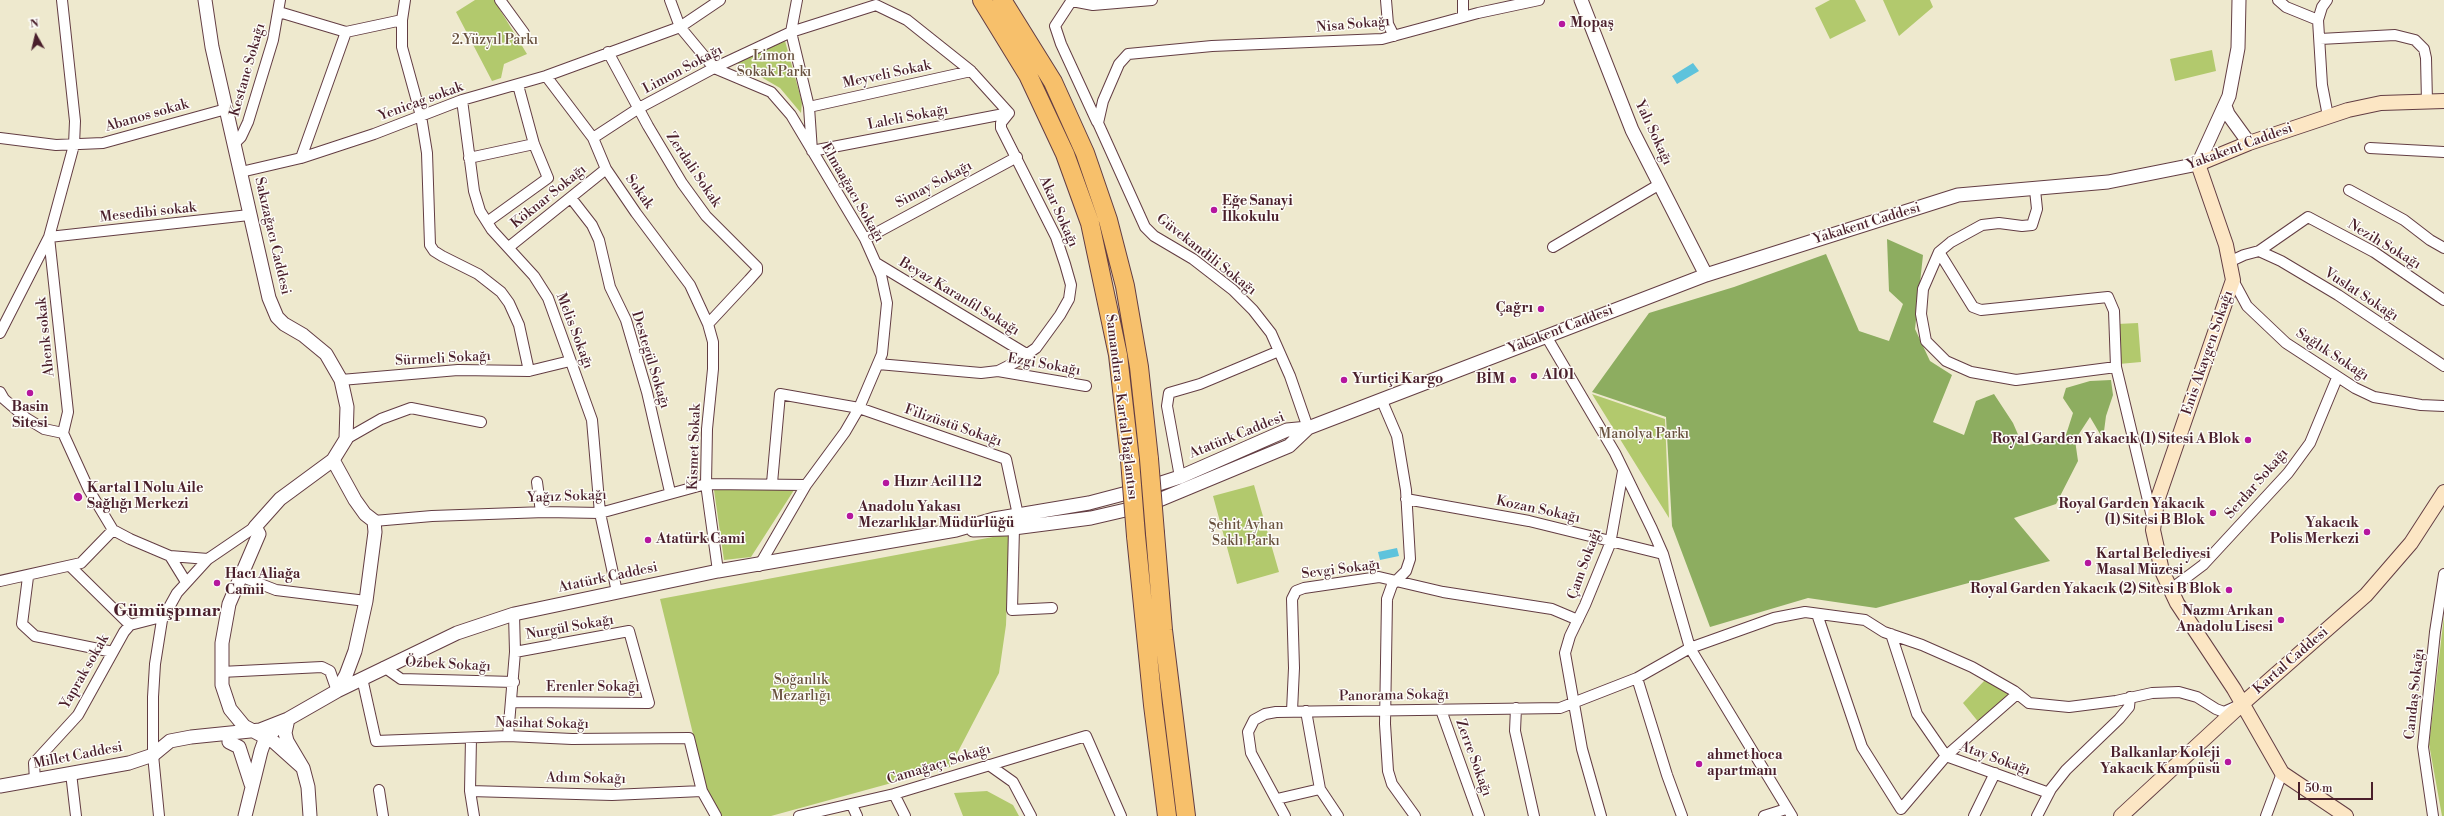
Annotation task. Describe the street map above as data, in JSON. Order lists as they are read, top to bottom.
{
  "streets": {
    "highway": ["Samandıra - Kartal Bağlantısı"],
    "main road": ["Yakakent Caddesi", "Enis Akaygen Sokağı", "Kartal Caddesi"],
    "street": [
      "Nisa Sokağı",
      "Kestane Sokağı",
      "Limon Sokağı",
      "Meyveli Sokak",
      "Yenicag sokak",
      "Abanos sokak",
      "Laleli Sokağı",
      "Yalı Sokağı",
      "Zerdali Sokak",
      "Simay Sokağı",
      "Sokak",
      "Elmaağacı Sokağı",
      "Köknar Sokağı",
      "Akar Sokağı",
      "Mesedibi sokak",
      "Sakızağacı Caddesi",
      "Nezih Sokağı",
      "Güvekandili Sokağı",
      "Vuslat Sokağı",
      "Beyaz Karanfil Sokağı",
      "Melis Sokağı",
      "Ahenk sokak",
      "Sağlık Sokağı",
      "Sürmeli Sokağı",
      "Destegül Sokağı",
      "Ezgi Sokağı",
      "Filizüstü Sokağı",
      "Atatürk Caddesi",
      "Kismet Sokak",
      "Serdar Sokağı",
      "Yağız Sokağı",
      "Kozan Sokağı",
      "Çam Sokağı",
      "Sevgi Sokağı",
      "Nurgül Sokağı",
      "Özbek Sokağı",
      "Yaprak sokak",
      "Erenler Sokağı",
      "Candaş Sokağı",
      "Panorama Sokağı",
      "Nasihat Sokağı",
      "Millet Caddesi",
      "Zerre Sokağı",
      "Atay Sokağı",
      "Camağaçı Sokağı",
      "Adım Sokağı"
    ]
  },
  "crossings": [
    ["Nisa Sokağı", "Güvekandili Sokağı"],
    ["Kestane Sokağı", "Sakızağacı Caddesi"],
    ["Limon Sokağı", "Meyveli Sokak"],
    ["Limon Sokağı", "Laleli Sokağı"],
    ["Limon Sokağı", "Zerdali Sokak"],
    ["Limon Sokağı", "Sokak"],
    ["Limon Sokağı", "Elmaağacı Sokağı"],
    ["Limon Sokağı", "Akar Sokağı"],
    ["Yenicag sokak", "Zerdali Sokak"],
    ["Yenicag sokak", "Sokak"],
    ["Yenicag sokak", "Elmaağacı Sokağı"],
    ["Yenicag sokak", "Sakızağacı Caddesi"],
    ["Yenicag sokak", "Melis Sokağı"],
    ["Abanos sokak", "Sakızağacı Caddesi"],
    ["Laleli Sokağı", "Elmaağacı Sokağı"],
    ["Laleli Sokağı", "Akar Sokağı"],
    ["Yalı Sokağı", "Yakakent Caddesi"],
    ["Yakakent Caddesi", "Güvekandili Sokağı"],
    ["Yakakent Caddesi", "Enis Akaygen Sokağı"],
    ["Yakakent Caddesi", "Atatürk Caddesi"],
    ["Zerdali Sokak", "Sokak"],
    ["Zerdali Sokak", "Kismet Sokak"],
    ["Simay Sokağı", "Elmaağacı Sokağı"],
    ["Simay Sokağı", "Akar Sokağı"],
    ["Sokak", "Köknar Sokağı"],
    ["Sokak", "Kismet Sokak"],
    ["Elmaağacı Sokağı", "Akar Sokağı"],
    ["Elmaağacı Sokağı", "Beyaz Karanfil Sokağı"],
    ["Elmaağacı Sokağı", "Filizüstü Sokağı"],
    ["Elmaağacı Sokağı", "Atatürk Caddesi"],
    ["Elmaağacı Sokağı", "Yağız Sokağı"],
    ["Köknar Sokağı", "Melis Sokağı"],
    ["Köknar Sokağı", "Destegül Sokağı"],
    ["Akar Sokağı", "Beyaz Karanfil Sokağı"],
    ["Akar Sokağı", "Ezgi Sokağı"],
    ["Mesedibi sokak", "Sakızağacı Caddesi"],
    ["Mesedibi sokak", "Ahenk sokak"],
    ["Sakızağacı Caddesi", "Sürmeli Sokağı"],
    ["Nezih Sokağı", "Vuslat Sokağı"],
    ["Güvekandili Sokağı", "Atatürk Caddesi"],
    ["Melis Sokağı", "Sürmeli Sokağı"],
    ["Melis Sokağı", "Atatürk Caddesi"],
    ["Melis Sokağı", "Yağız Sokağı"],
    ["Enis Akaygen Sokağı", "Sağlık Sokağı"],
    ["Enis Akaygen Sokağı", "Serdar Sokağı"],
    ["Enis Akaygen Sokağı", "Kartal Caddesi"],
    ["Enis Akaygen Sokağı", "Panorama Sokağı"],
    ["Sağlık Sokağı", "Serdar Sokağı"],
    ["Destegül Sokağı", "Yağız Sokağı"],
    ["Filizüstü Sokağı", "Atatürk Caddesi"],
    ["Atatürk Caddesi", "Kismet Sokak"],
    ["Atatürk Caddesi", "Özbek Sokağı"],
    ["Atatürk Caddesi", "Nasihat Sokağı"],
    ["Atatürk Caddesi", "Millet Caddesi"],
    ["Kismet Sokak", "Yağız Sokağı"],
    ["Kozan Sokağı", "Çam Sokağı"],
    ["Çam Sokağı", "Sevgi Sokağı"],
    ["Çam Sokağı", "Panorama Sokağı"],
    ["Sevgi Sokağı", "Panorama Sokağı"],
    ["Nurgül Sokağı", "Erenler Sokağı"],
    ["Kartal Caddesi", "Panorama Sokağı"],
    ["Özbek Sokağı", "Nasihat Sokağı"],
    ["Yaprak sokak", "Millet Caddesi"],
    ["Panorama Sokağı", "Zerre Sokağı"],
    ["Panorama Sokağı", "Atay Sokağı"],
    ["Nasihat Sokağı", "Adım Sokağı"]
  ],
  "districts": ["Gümüşpınar"],
  "parks": [
    "2.Yüzyıl Parkı",
    "Limon Sokak Parkı",
    "Manolya Parkı",
    "Şehit Ayhan Saklı Parkı",
    "Soğanlık Mezarlığı"
  ],
  "places": [
    "Mopaş",
    "Eğe Sanayi İlkokulu",
    "Çağrı",
    "A101",
    "Yurtiçi Kargo",
    "BİM",
    "Basin Sitesi",
    "Royal Garden Yakacık (1) Sitesi A Blok",
    "Hızır Acil 112",
    "Kartal 1 Nolu Aile Sağlığı Merkezi",
    "Royal Garden Yakacık (1) Sitesi B Blok",
    "Anadolu Yakası Mezarlıklar Müdürlüğü",
    "Yakacık Polis Merkezi",
    "Atatürk Cami",
    "Kartal Belediyesi Masal Müzesi",
    "Hacı Aliağa Camii",
    "Royal Garden Yakacık (2) Sitesi B Blok",
    "Nazmı Arıkan Anadolu Lisesi",
    "Balkanlar Koleji Yakacık Kampüsü",
    "ahmet hoca apartmanı"
  ],
  "scale_bar": "50 m",
  "north": "top"
}
